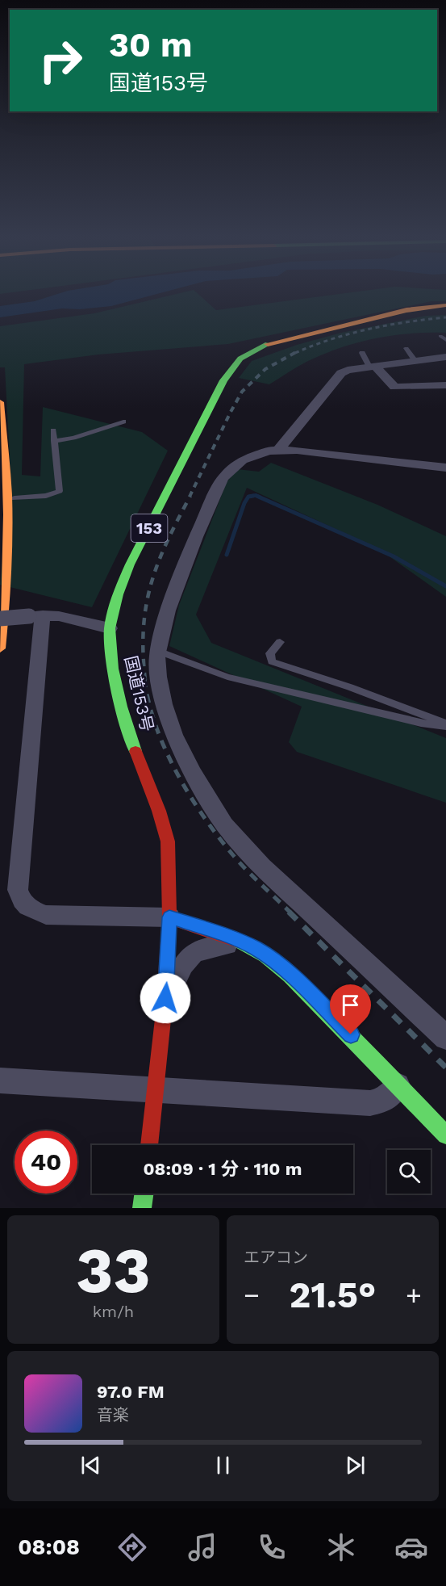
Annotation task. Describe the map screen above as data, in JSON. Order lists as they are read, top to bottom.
{
  "streets": {
    "main road": ["153", "国道153号"]
  },
  "page": {
    "turn": ["30 m", "国道153号"],
    "limit": "40",
    "trip": "08:09 · 1 分 · 110 m",
    "tile": [
      ["33", "km/h"],
      "エアコン"
    ],
    "heat": ["−", "21.5°", "+"],
    "song": ["97.0 FM", "音楽"],
    "tabs": "08:08"
  }
}
